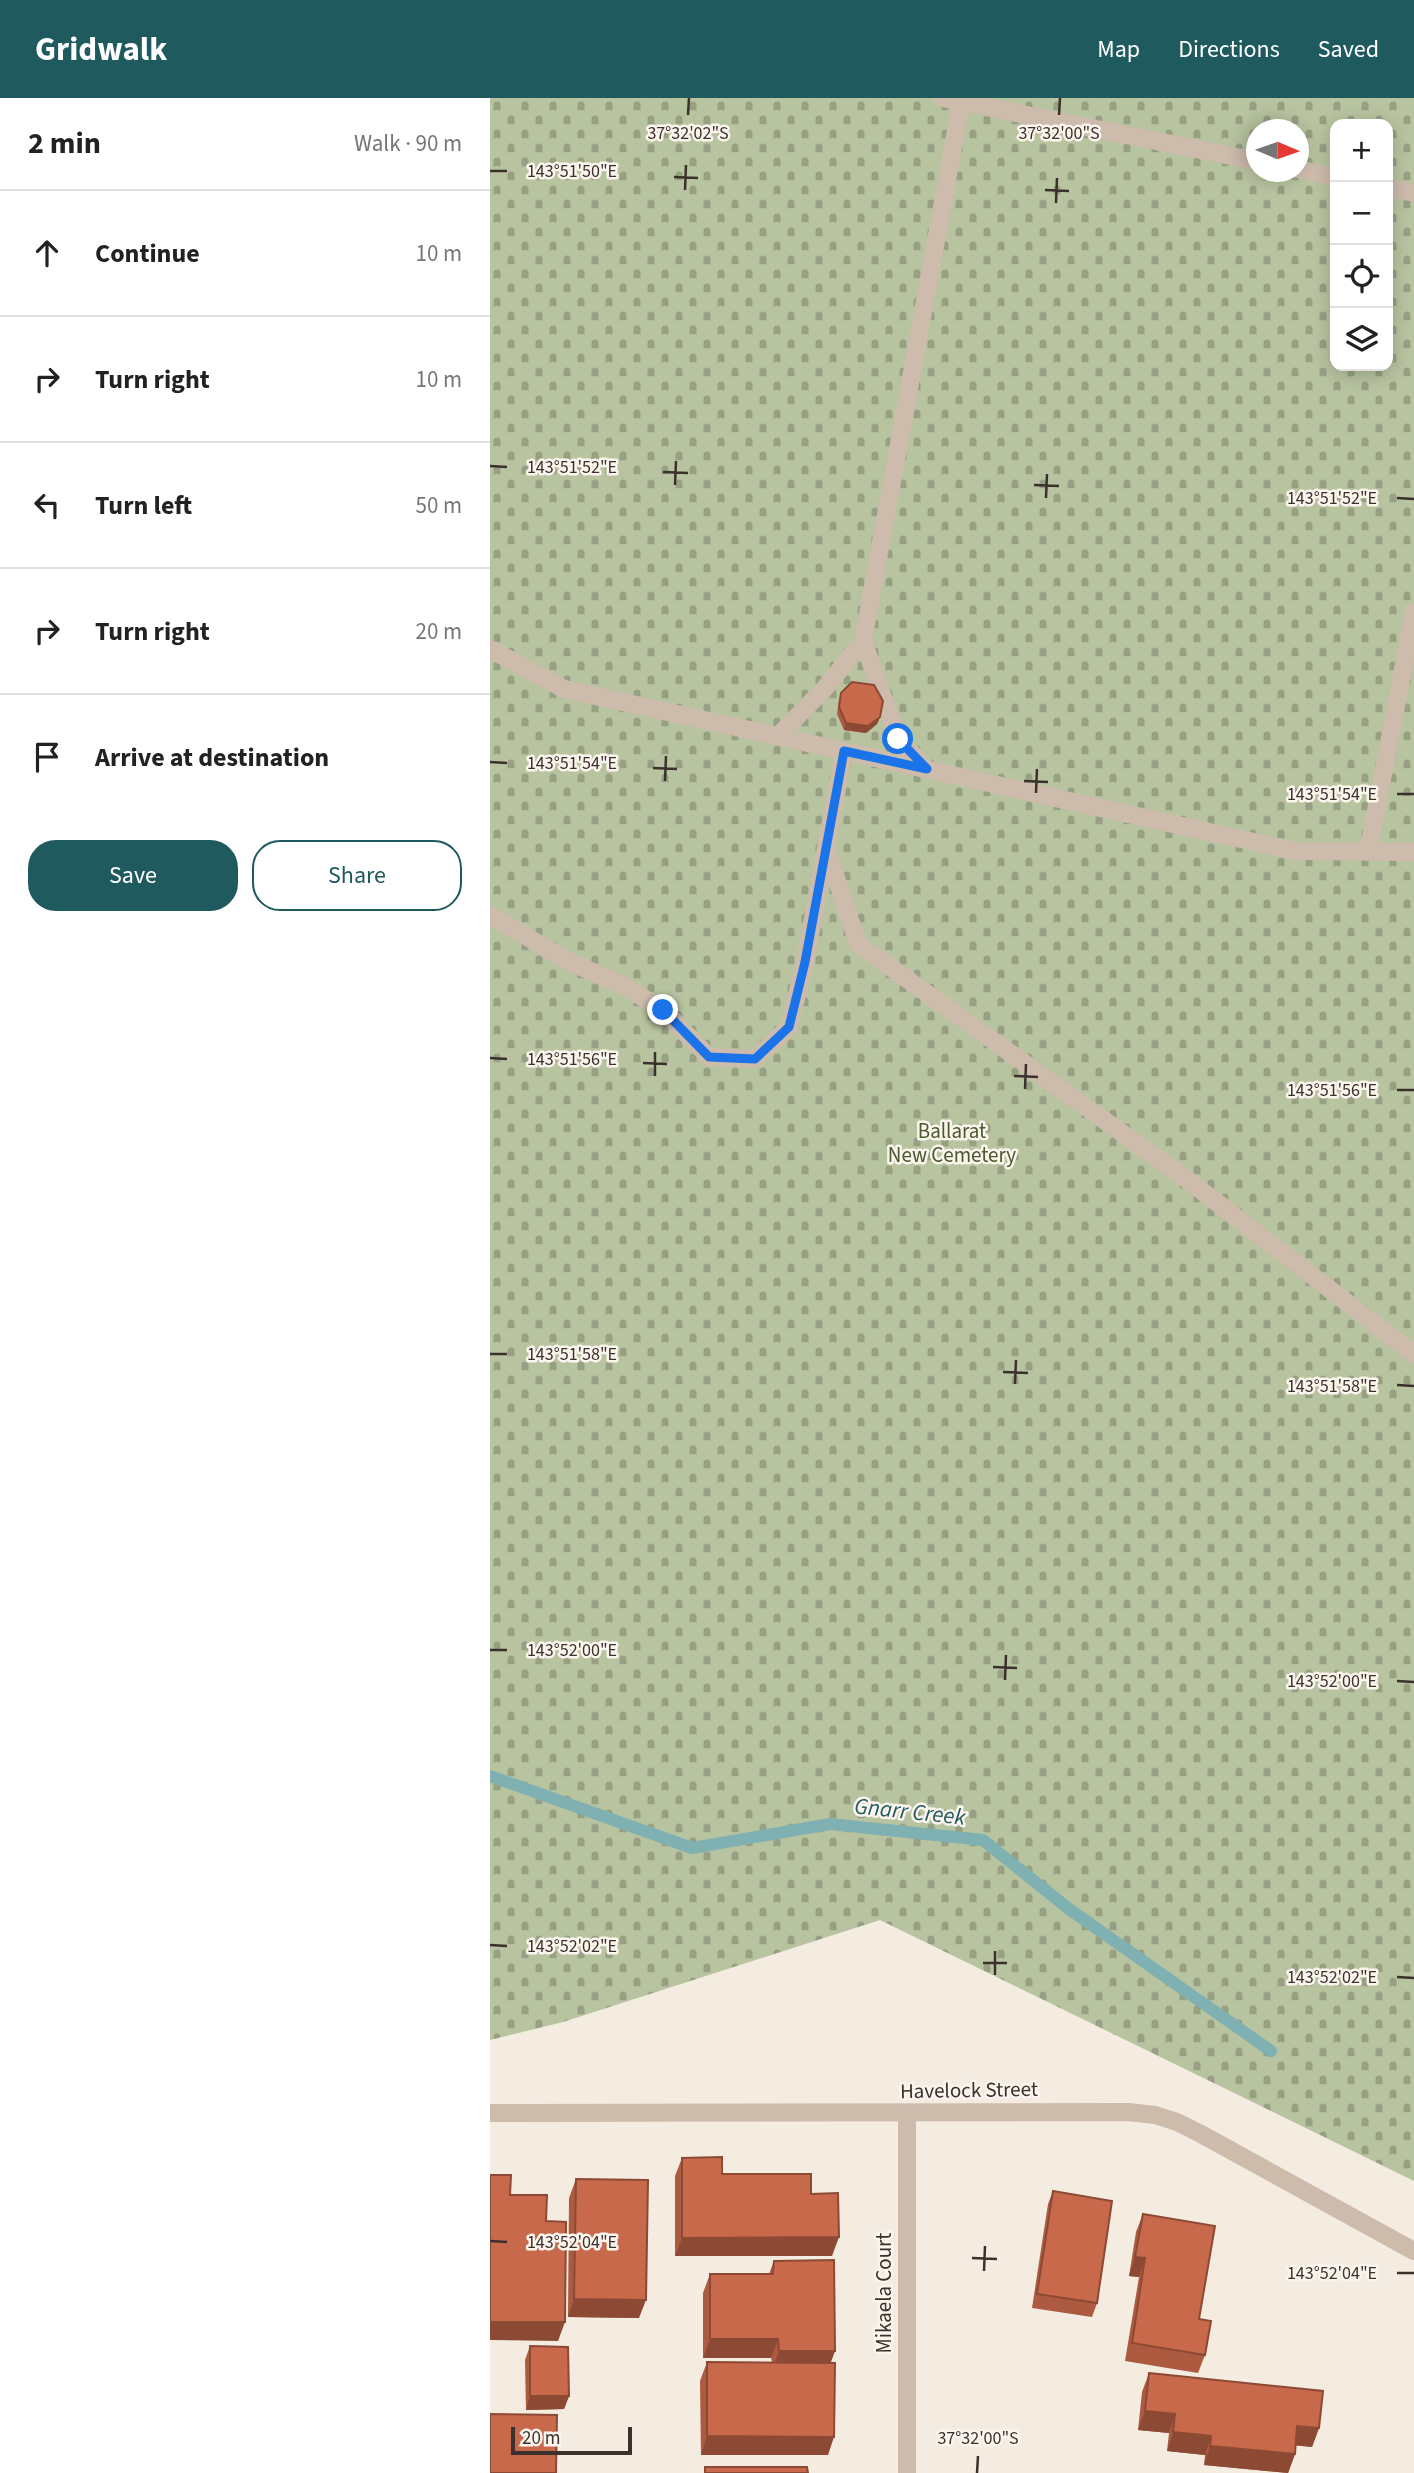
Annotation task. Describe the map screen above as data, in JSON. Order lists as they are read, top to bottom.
{
  "streets": {
    "street": ["Havelock Street", "Mikaela Court"]
  },
  "crossings": [
    ["Havelock Street", "Mikaela Court"]
  ],
  "water": ["Gnarr Creek"],
  "parks": ["Ballarat New Cemetery"],
  "scale_bar": "20 m",
  "north": "right",
  "page": {
    "header": "Gridwalk",
    "nav": ["Map", "Directions", "Saved"],
    "heading": ["2 min", "Walk · 90 m"],
    "map_buttons": ["+", "−"],
    "list": [
      ["Continue", "10 m"],
      ["Turn right", "10 m"],
      ["Turn left", "50 m"],
      ["Turn right", "20 m"],
      "Arrive at destination"
    ],
    "buttons": ["Save", "Share"],
    "scale": "20 m"
  },
  "coordinates": [
    "37°32'02\"S",
    "37°32'00\"S",
    "143°51'50\"E",
    "143°51'52\"E",
    "143°51'54\"E",
    "143°51'56\"E",
    "143°51'58\"E",
    "143°52'00\"E",
    "143°52'02\"E",
    "143°52'04\"E"
  ]
}
